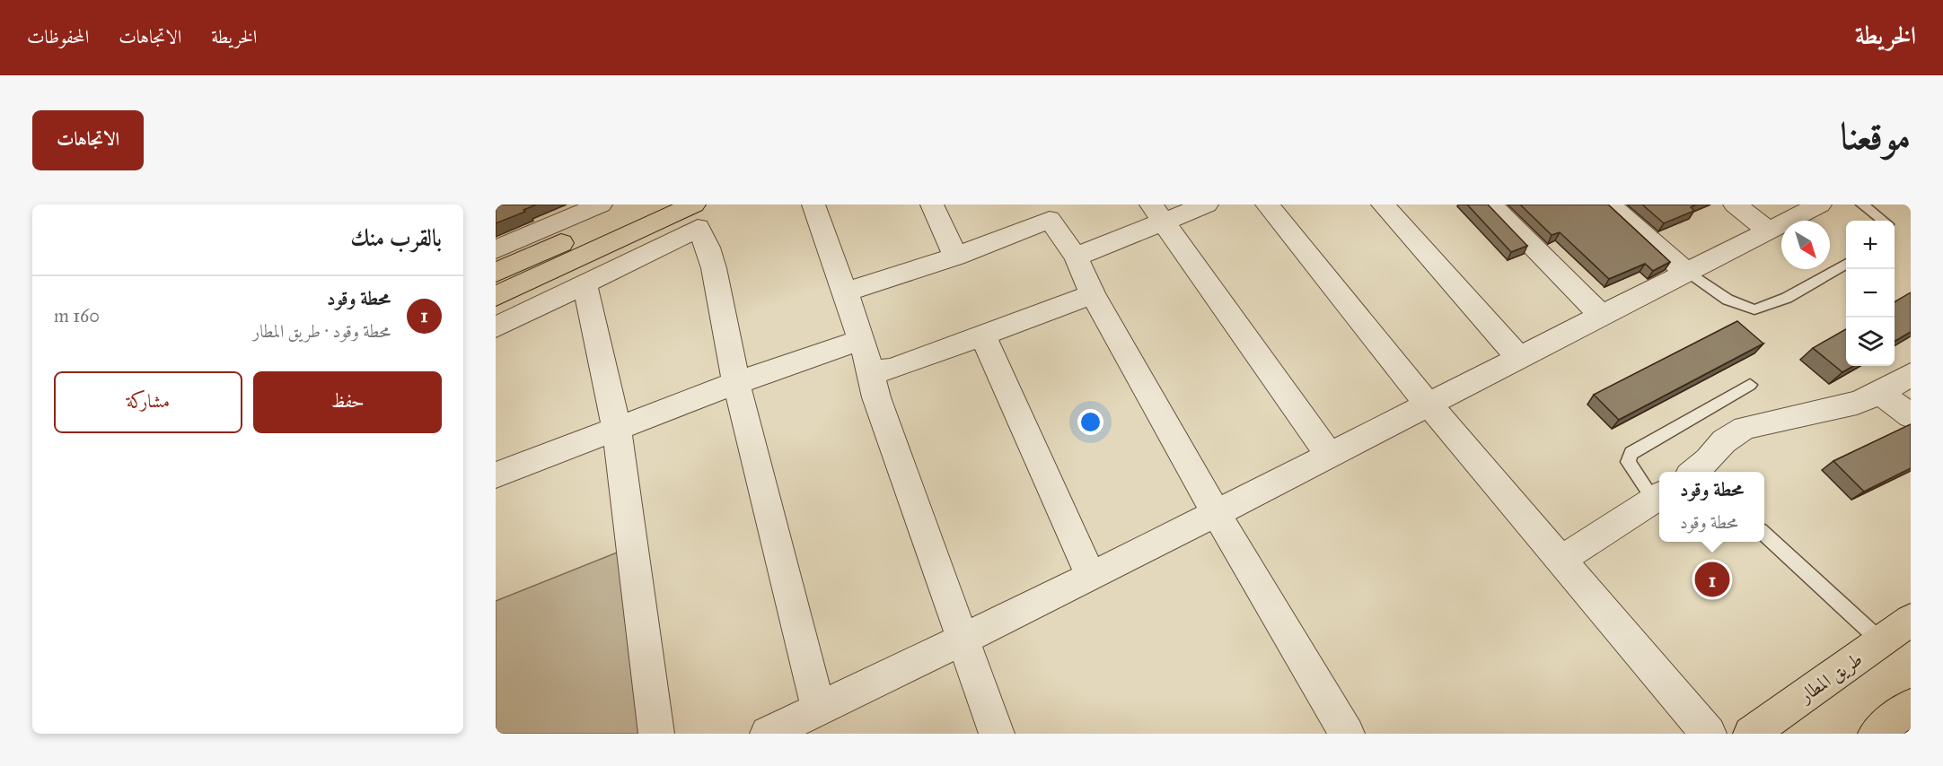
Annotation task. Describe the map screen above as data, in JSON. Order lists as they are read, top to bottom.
{
  "streets": {
    "main road": ["طريق المطار"]
  },
  "north": "bottom right",
  "page": {
    "header": "الخريطة",
    "nav": ["الخريطة", "الاتجاهات", "المحفوظات"],
    "title": "موقعنا",
    "buttons": [
      "الاتجاهات",
      ["حفظ", "مشاركة"]
    ],
    "heading": "بالقرب منك",
    "map_buttons": ["+", "−"],
    "list": [
      {
        "mark": "1",
        "name": "محطة وقود",
        "note": "محطة وقود · طريق المطار",
        "value": "160 m"
      }
    ],
    "popup": ["محطة وقود", "محطة وقود"],
    "pins": "1"
  }
}
